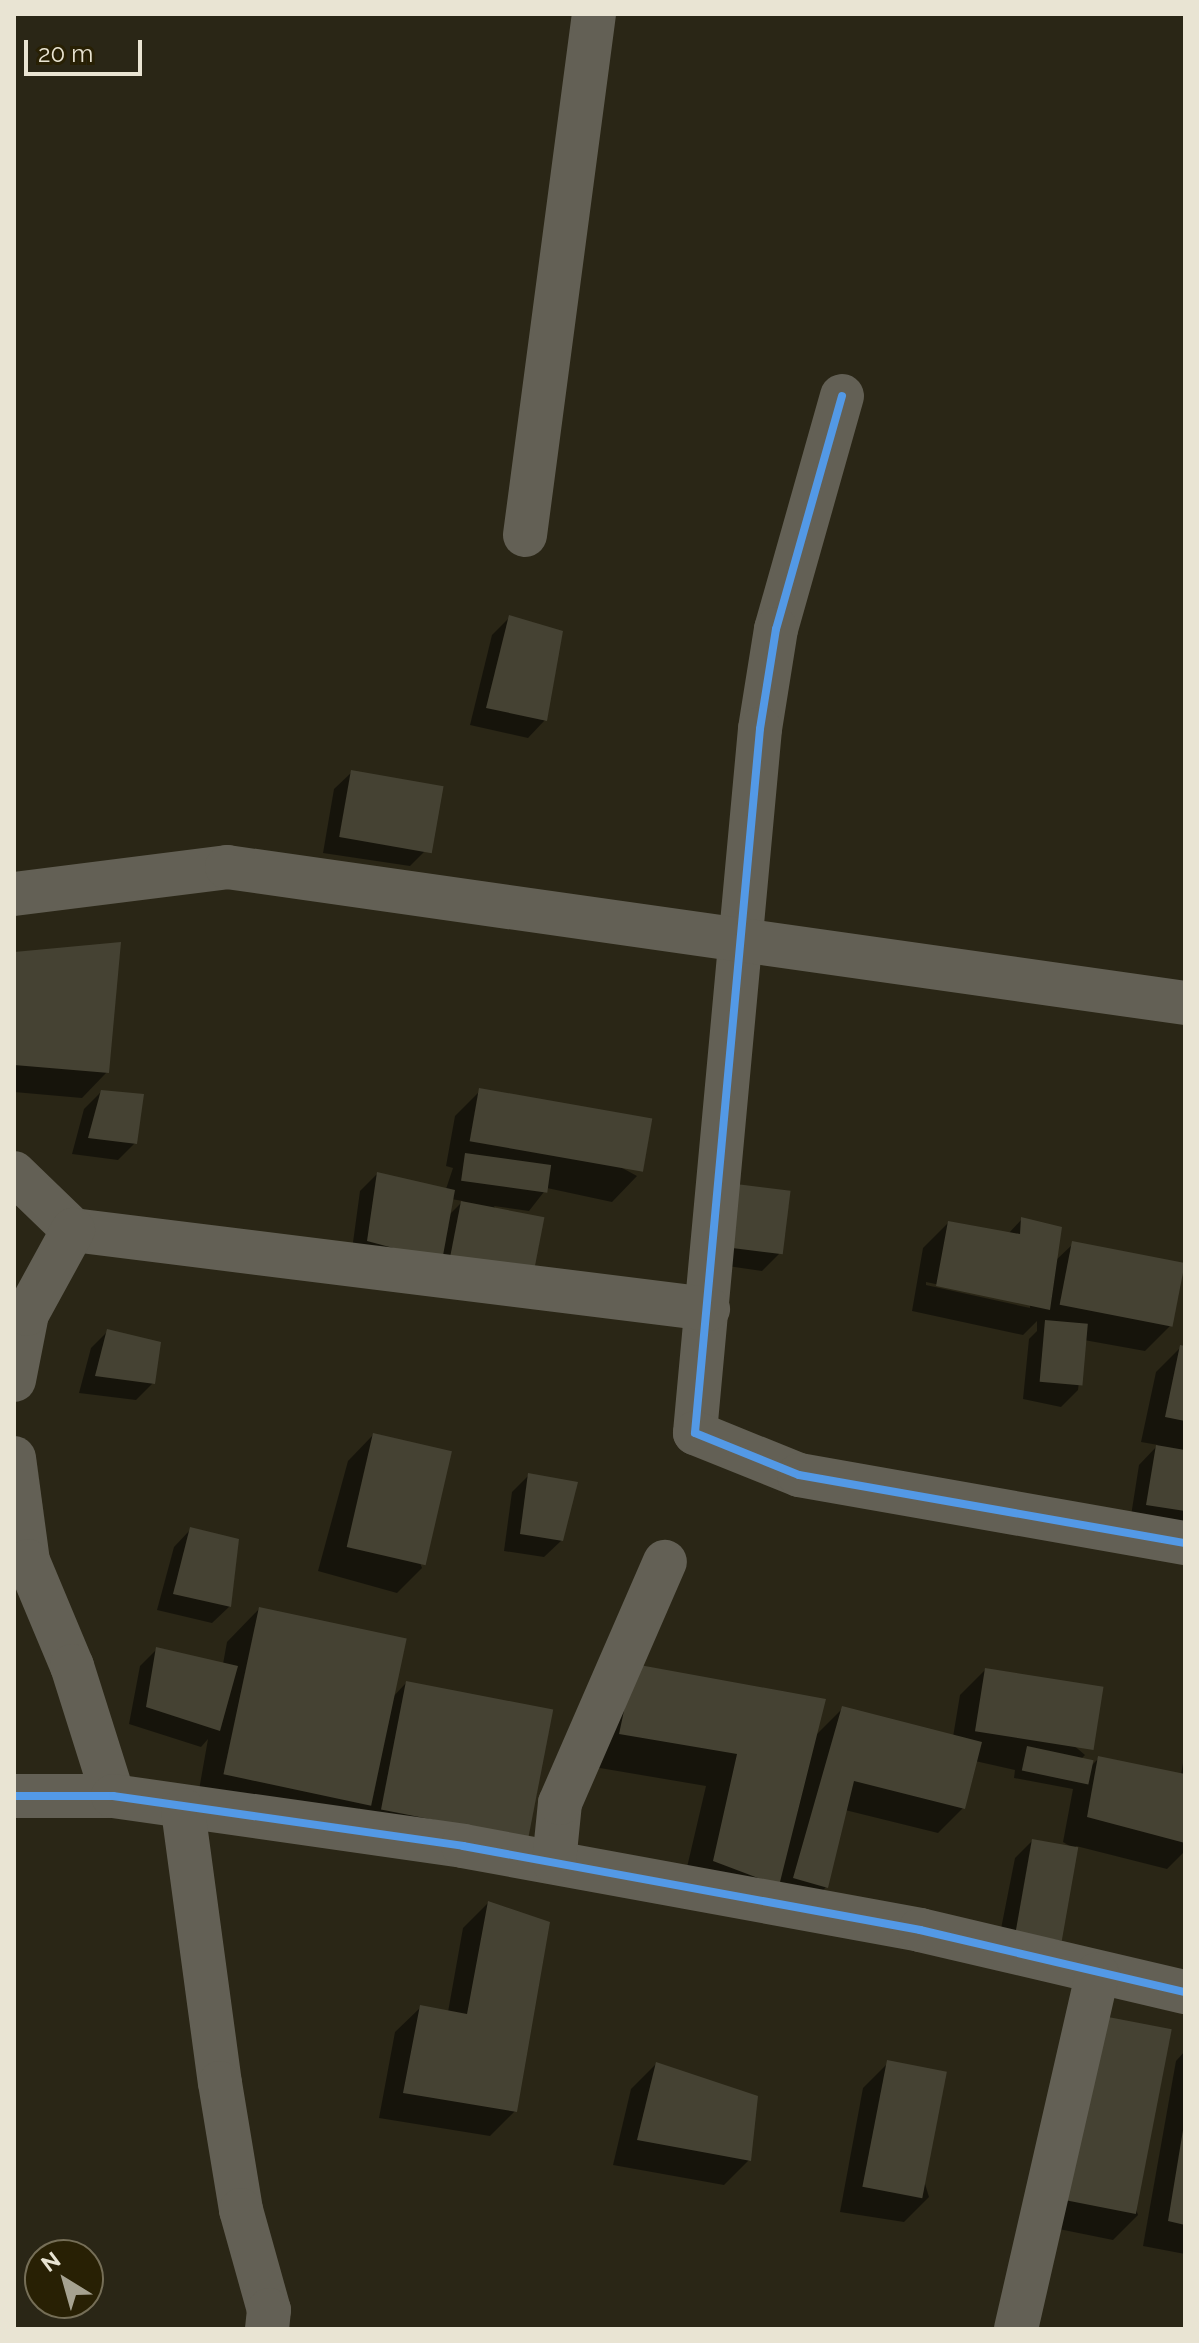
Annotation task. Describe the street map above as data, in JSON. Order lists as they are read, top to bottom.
{
  "scale_bar": "20 m",
  "north": "top left"
}
